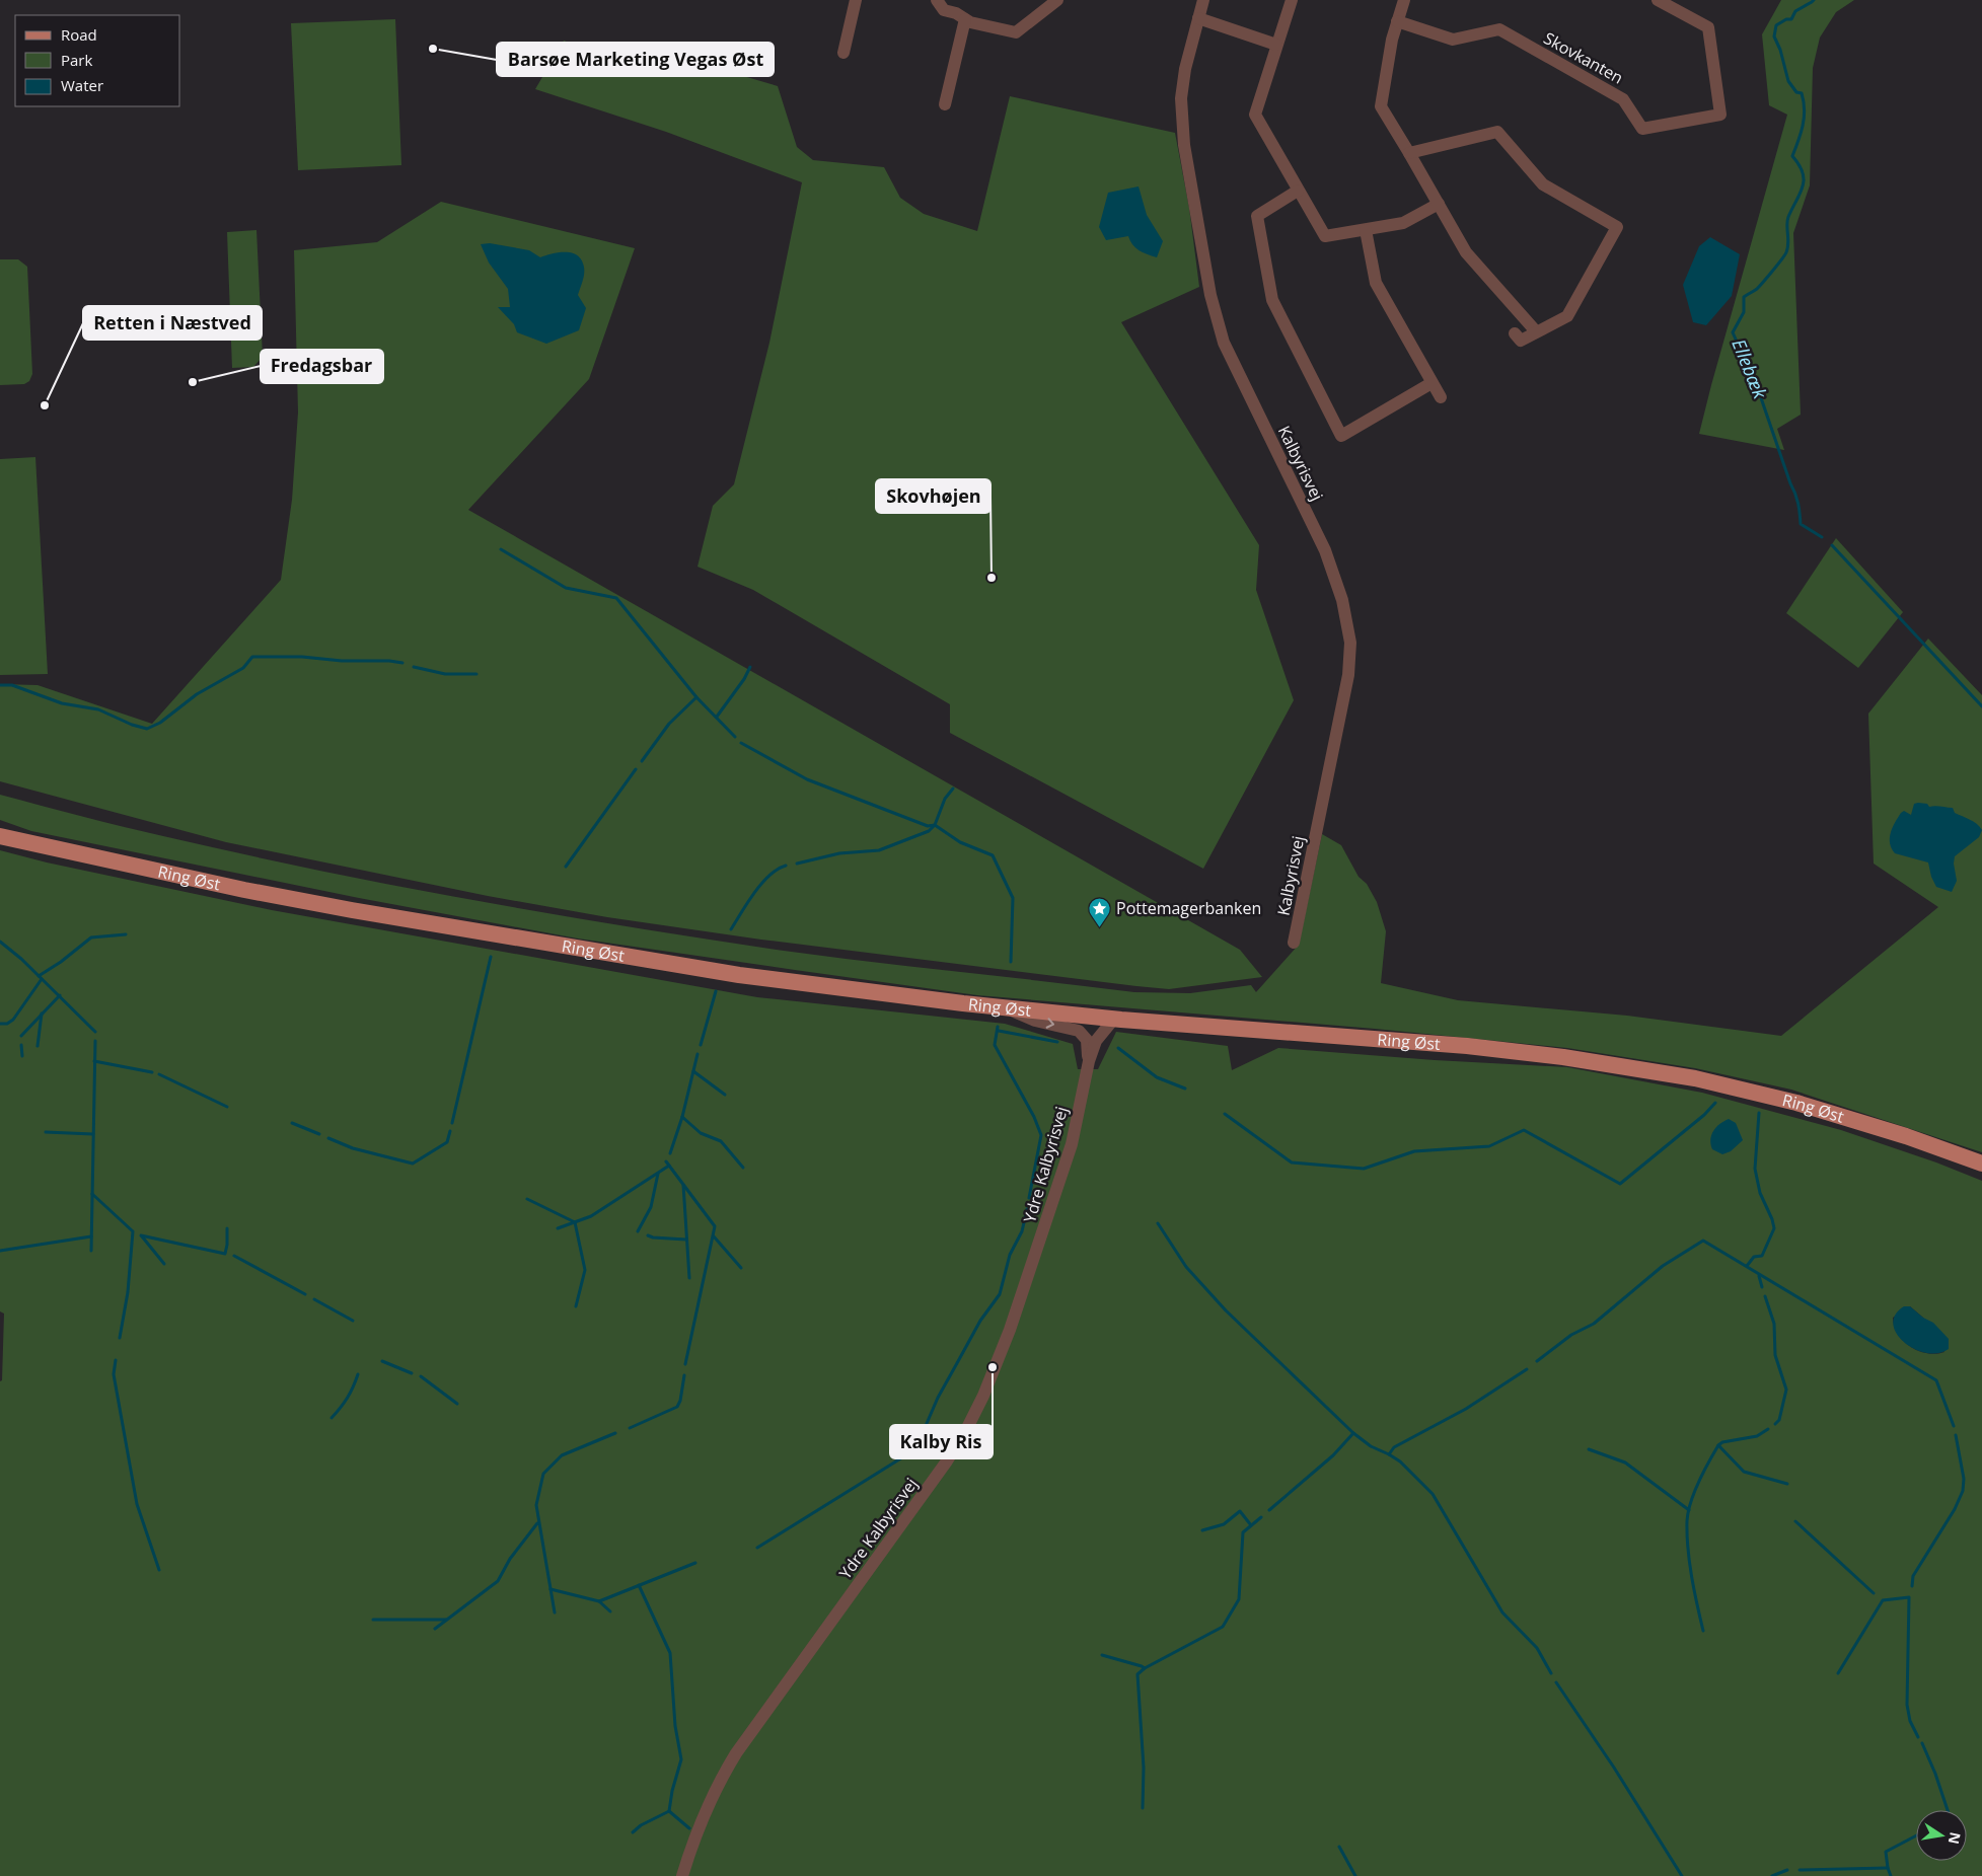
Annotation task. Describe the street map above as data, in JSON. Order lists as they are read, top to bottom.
{
  "streets": {
    "main road": ["Ring Øst"],
    "street": ["Skovkanten", "Kalbyrisvej", "Ydre Kalbyrisvej"]
  },
  "crossings": [
    ["Ring Øst", "Ydre Kalbyrisvej"]
  ],
  "water": ["Ellebæk"],
  "places": {
    "other": [
      "Barsøe Marketing Vegas Øst",
      "Fredagsbar",
      "Retten i Næstved",
      "Skovhøjen",
      "Kalby Ris"
    ],
    "place": ["Pottemagerbanken"]
  },
  "legend": ["Road", "Park", "Water"],
  "north": "right"
}
